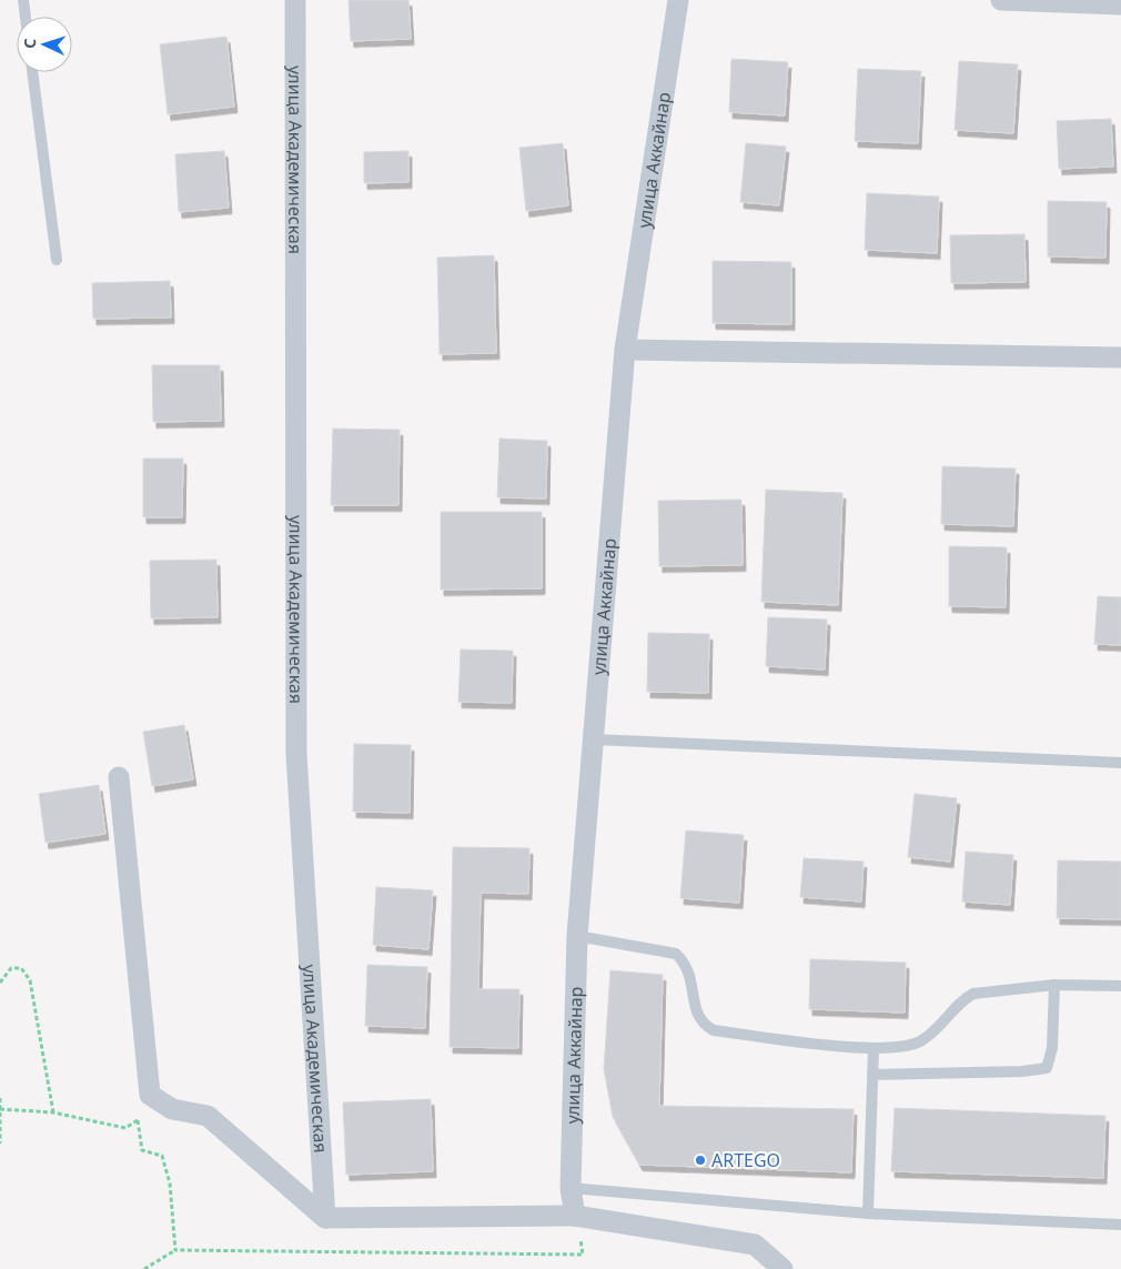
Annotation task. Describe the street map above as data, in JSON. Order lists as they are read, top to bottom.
{
  "streets": {
    "street": ["улица Академическая", "улица Аккайнар"]
  },
  "places": ["ARTEGO"],
  "north": "left"
}
